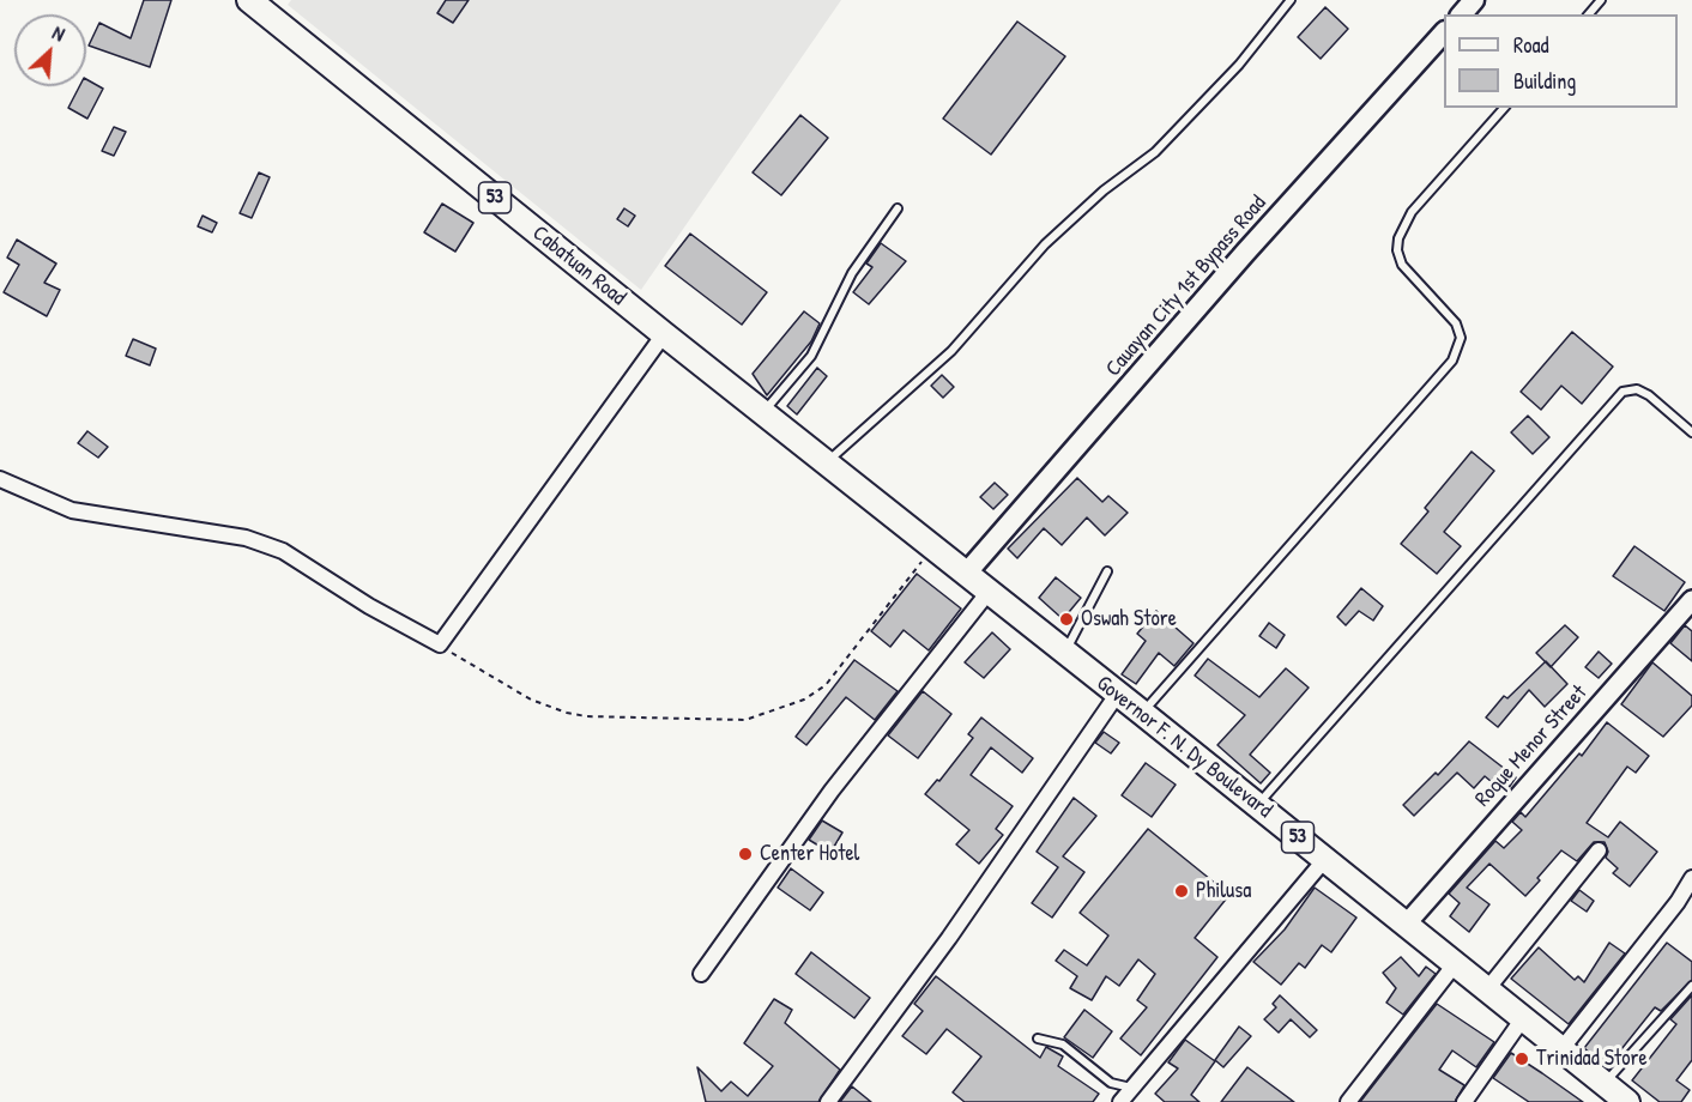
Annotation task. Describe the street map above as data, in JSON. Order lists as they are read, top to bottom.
{
  "streets": {
    "highway": ["53", "Cabatuan Road", "Governor F. N. Dy Boulevard"],
    "main road": ["Cauayan City 1st Bypass Road"],
    "street": ["Roque Menor Street"]
  },
  "crossings": [
    ["Cabatuan Road", "Governor F. N. Dy Boulevard"],
    ["Cauayan City 1st Bypass Road", "Governor F. N. Dy Boulevard"],
    ["Roque Menor Street", "Governor F. N. Dy Boulevard"]
  ],
  "places": [
    "Oswah Store",
    "Center Hotel",
    "Philusa",
    "Trinidad Store"
  ],
  "legend": ["Road", "Building"],
  "north": "top right"
}
